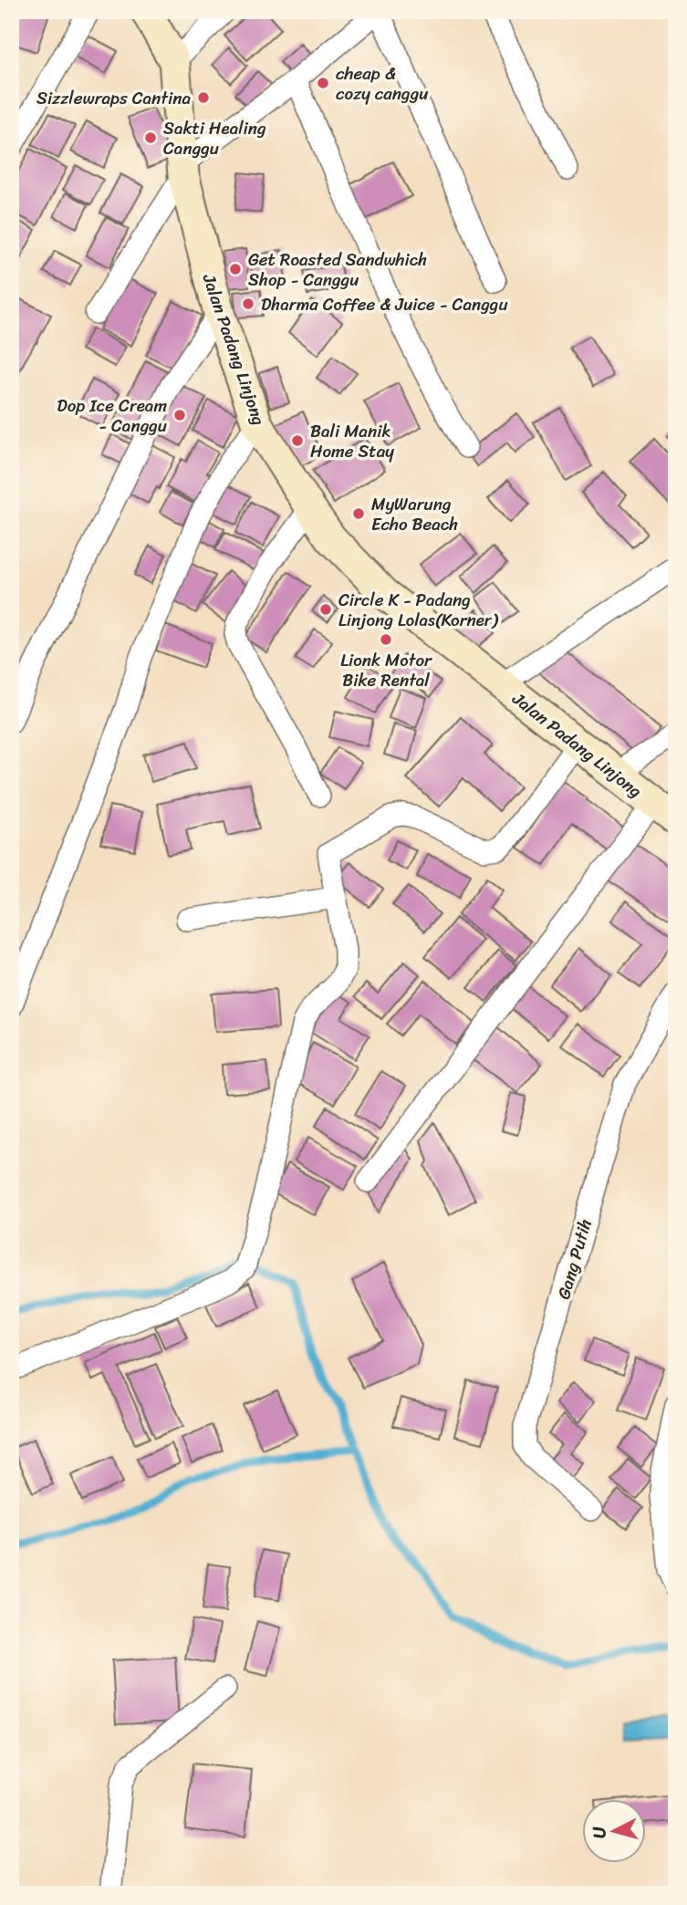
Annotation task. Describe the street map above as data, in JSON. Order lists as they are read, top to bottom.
{
  "streets": {
    "street": ["Jalan Padang Linjong", "Gang Putih"]
  },
  "places": [
    "cheap & cozy canggu",
    "Sizzlewraps Cantina",
    "Sakti Healing Canggu",
    "Get Roasted Sandwhich Shop - Canggu",
    "Dharma Coffee & Juice - Canggu",
    "Dop Ice Cream - Canggu",
    "Bali Manik Home Stay",
    "MyWarung Echo Beach",
    "Circle K - Padang Linjong Lolas(Korner)",
    "Lionk Motor Bike Rental"
  ],
  "north": "left"
}
